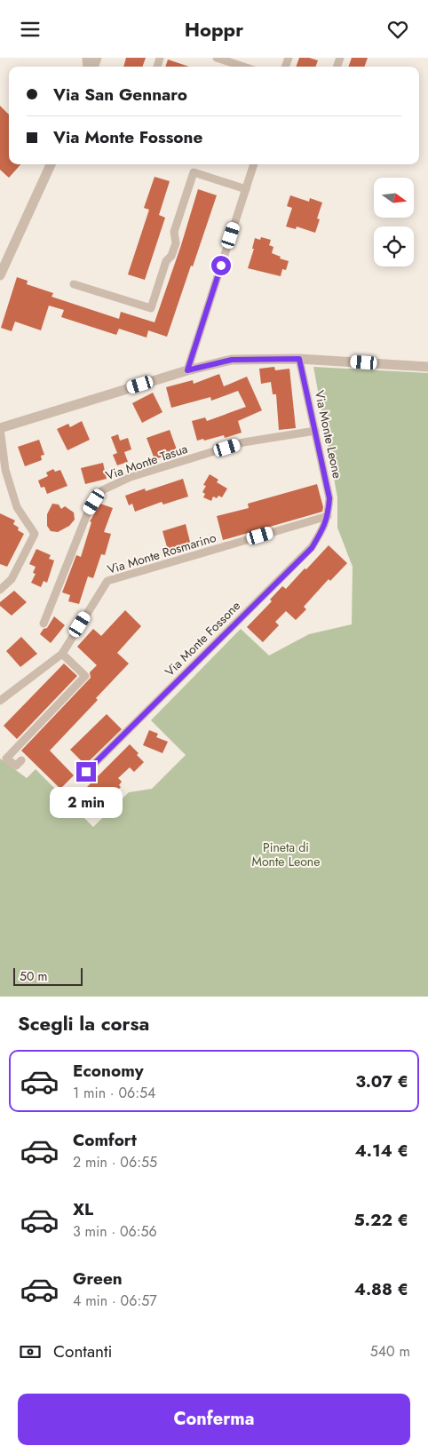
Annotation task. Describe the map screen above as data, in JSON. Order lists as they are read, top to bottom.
{
  "streets": {
    "street": [
      "Via Monte Leone",
      "Via Monte Tasua",
      "Via Monte Rosmarino",
      "Via Monte Fossone"
    ]
  },
  "crossings": [
    ["Via Monte Leone", "Via Monte Tasua"],
    ["Via Monte Leone", "Via Monte Rosmarino"],
    ["Via Monte Leone", "Via Monte Fossone"],
    ["Via Monte Rosmarino", "Via Monte Fossone"]
  ],
  "parks": ["Pineta di Monte Leone"],
  "scale_bar": "50 m",
  "north": "right",
  "page": {
    "header": "Hoppr",
    "banner": ["Via San Gennaro", "Via Monte Fossone"],
    "bubble": "2 min",
    "scale": "50 m",
    "heading": "Scegli la corsa",
    "list": [
      {
        "name": "Economy",
        "note": "1 min · 06:54",
        "value": "3.07 €"
      },
      {
        "name": "Comfort",
        "note": "2 min · 06:55",
        "value": "4.14 €"
      },
      {
        "name": "XL",
        "note": "3 min · 06:56",
        "value": "5.22 €"
      },
      {
        "name": "Green",
        "note": "4 min · 06:57",
        "value": "4.88 €"
      }
    ],
    "pay": ["Contanti", "540 m"],
    "buttons": "Conferma"
  }
}
